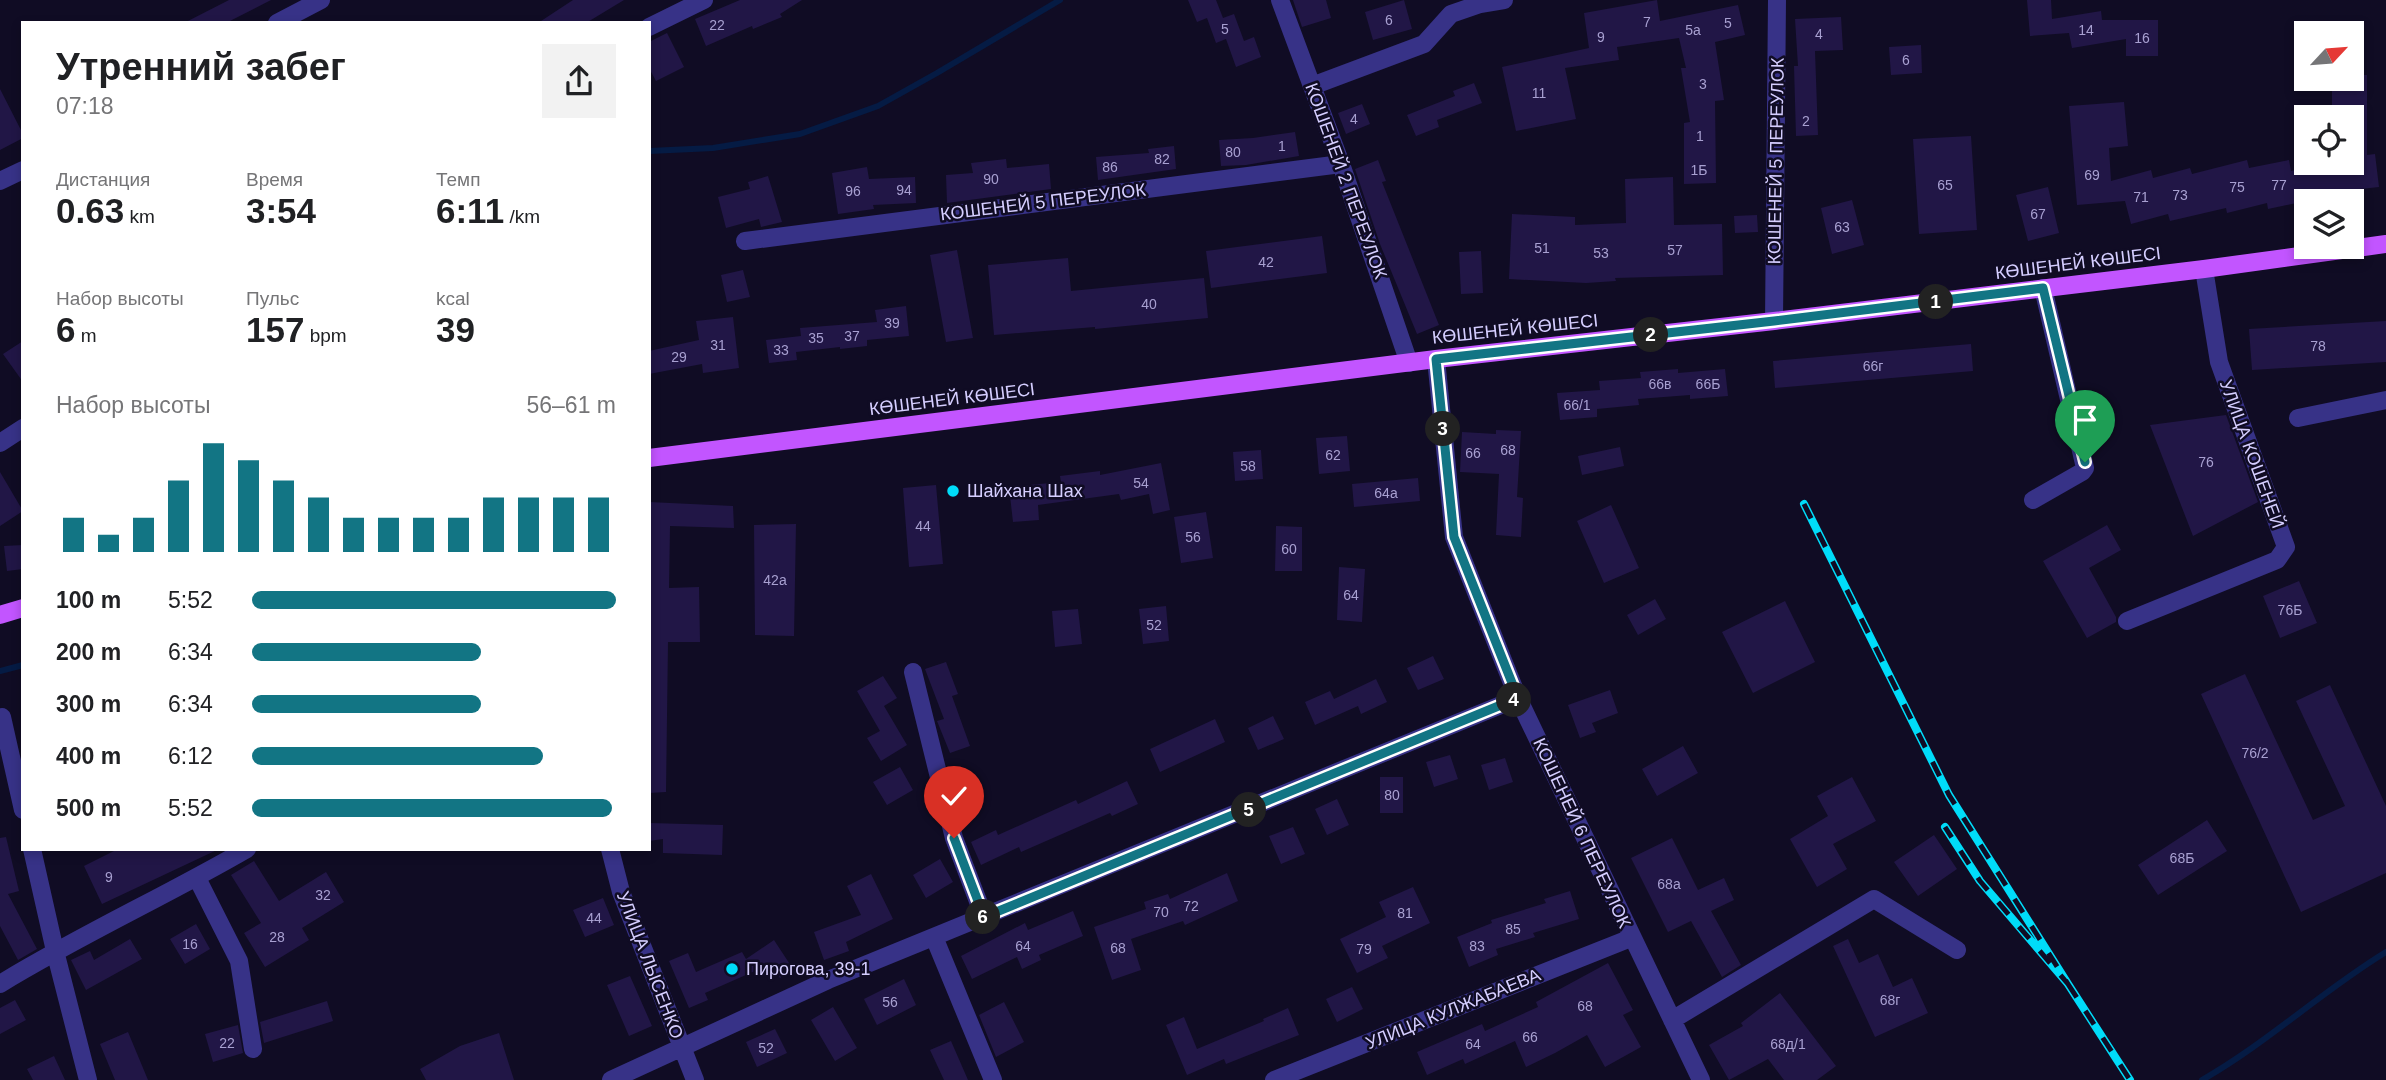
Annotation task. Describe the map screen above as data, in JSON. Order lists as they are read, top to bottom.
{
  "streets": {
    "main road": ["КӨШЕНЕЙ КӨШЕСІ"],
    "street": [
      "КОШЕНЕЙ 5 ПЕРЕУЛОК",
      "КОШЕНЕЙ 2 ПЕРЕУЛОК",
      "УЛИЦА КОШЕНЕЙ",
      "КОШЕНЕЙ 6 ПЕРЕУЛОК",
      "УЛИЦА ЛЫСЕНКО",
      "УЛИЦА КУЛЖАБАЕВА"
    ]
  },
  "crossings": [
    ["КОШЕНЕЙ 5 ПЕРЕУЛОК", "КОШЕНЕЙ 2 ПЕРЕУЛОК"],
    ["КОШЕНЕЙ 5 ПЕРЕУЛОК", "КӨШЕНЕЙ КӨШЕСІ"],
    ["КОШЕНЕЙ 2 ПЕРЕУЛОК", "КӨШЕНЕЙ КӨШЕСІ"],
    ["КӨШЕНЕЙ КӨШЕСІ", "УЛИЦА КОШЕНЕЙ"],
    ["КӨШЕНЕЙ КӨШЕСІ", "КОШЕНЕЙ 6 ПЕРЕУЛОК"],
    ["КОШЕНЕЙ 6 ПЕРЕУЛОК", "УЛИЦА КУЛЖАБАЕВА"]
  ],
  "places": ["Шайхана Шах", "Пирогова, 39-1"],
  "house_numbers": [
    "6",
    "7",
    "5",
    "22",
    "5",
    "5а",
    "14",
    "4",
    "9",
    "16",
    "6",
    "3",
    "11",
    "4",
    "2",
    "1",
    "1",
    "80",
    "82",
    "86",
    "1Б",
    "69",
    "90",
    "65",
    "77",
    "75",
    "94",
    "96",
    "73",
    "71",
    "67",
    "63",
    "51",
    "57",
    "53",
    "42",
    "40",
    "39",
    "37",
    "35",
    "31",
    "78",
    "33",
    "29",
    "66г",
    "66в",
    "66Б",
    "66/1",
    "68",
    "66",
    "62",
    "76",
    "58",
    "54",
    "64а",
    "44",
    "56",
    "60",
    "42а",
    "64",
    "76Б",
    "52",
    "76/2",
    "80",
    "68Б",
    "9",
    "68а",
    "32",
    "72",
    "70",
    "81",
    "44",
    "85",
    "28",
    "16",
    "64",
    "83",
    "68",
    "79",
    "68г",
    "56",
    "68",
    "66",
    "22",
    "64",
    "68д/1",
    "52"
  ],
  "north": "top right",
  "page": {
    "heading": ["Утренний забег", "07:18"],
    "stats": [
      ["Дистанция", "0.63 km"],
      ["Время", "3:54"],
      ["Темп", "6:11 /km"],
      ["Набор высоты", "6 m"],
      ["Пульс", "157 bpm"],
      ["kcal", "39"]
    ],
    "pins": [
      "1",
      "2",
      "3",
      "4",
      "5",
      "6"
    ],
    "chart": ["Набор высоты", "56–61 m"],
    "list": [
      {
        "name": "100 m",
        "note": "5:52"
      },
      {
        "name": "200 m",
        "note": "6:34"
      },
      {
        "name": "300 m",
        "note": "6:34"
      },
      {
        "name": "400 m",
        "note": "6:12"
      },
      {
        "name": "500 m",
        "note": "5:52"
      }
    ]
  }
}
